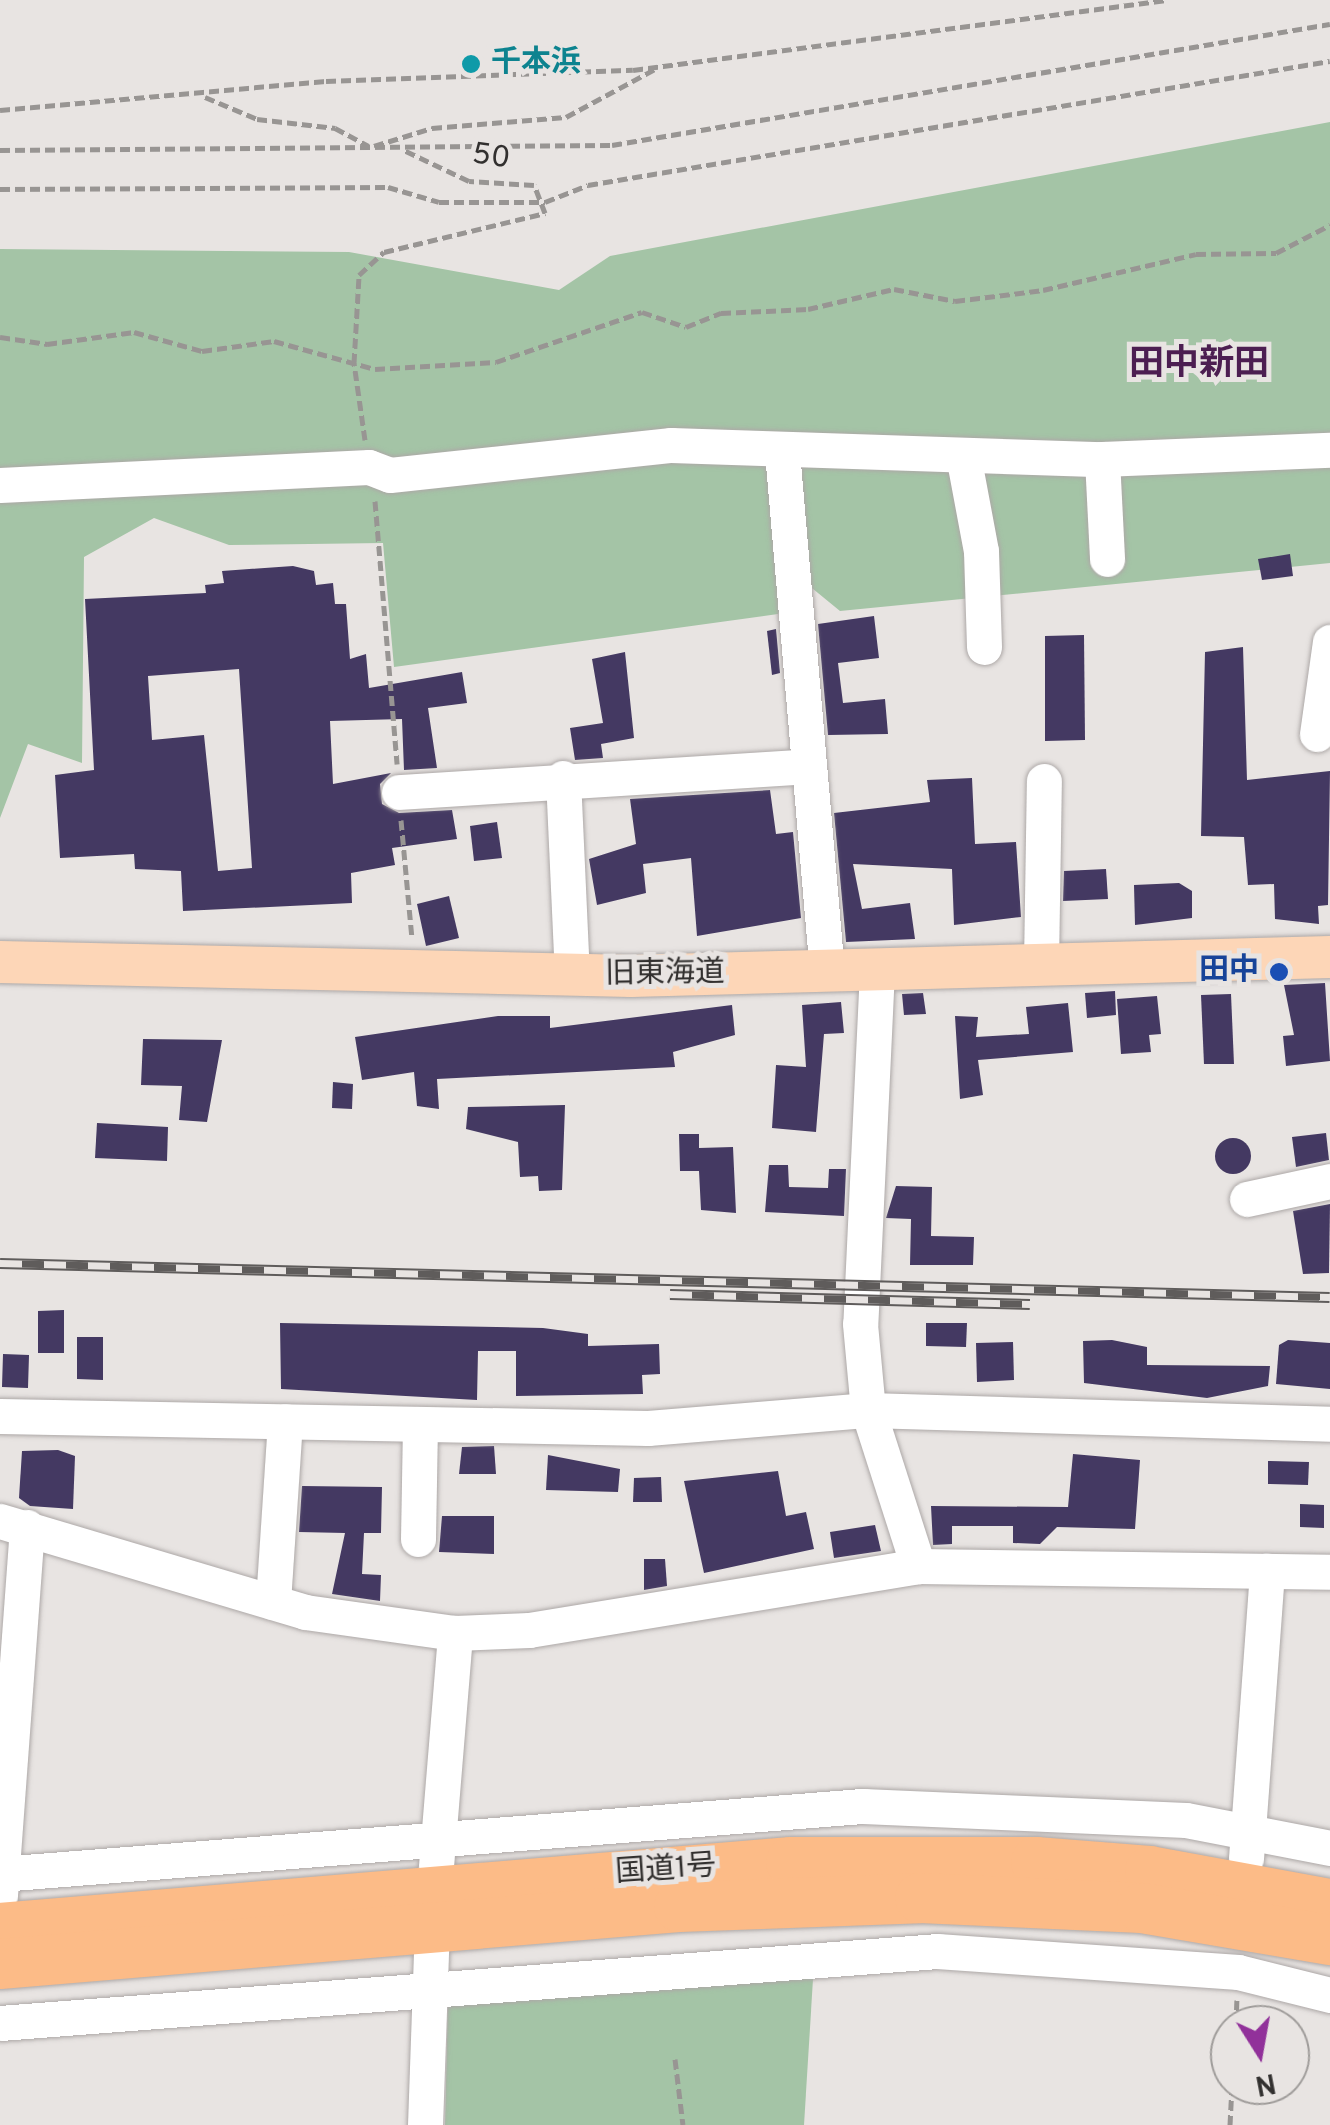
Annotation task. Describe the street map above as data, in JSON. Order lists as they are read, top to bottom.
{
  "streets": {
    "highway": ["国道1号"],
    "main road": ["旧東海道"],
    "path": ["50"]
  },
  "districts": ["田中新田"],
  "places": ["千本浜", "田中"],
  "north": "bottom"
}
